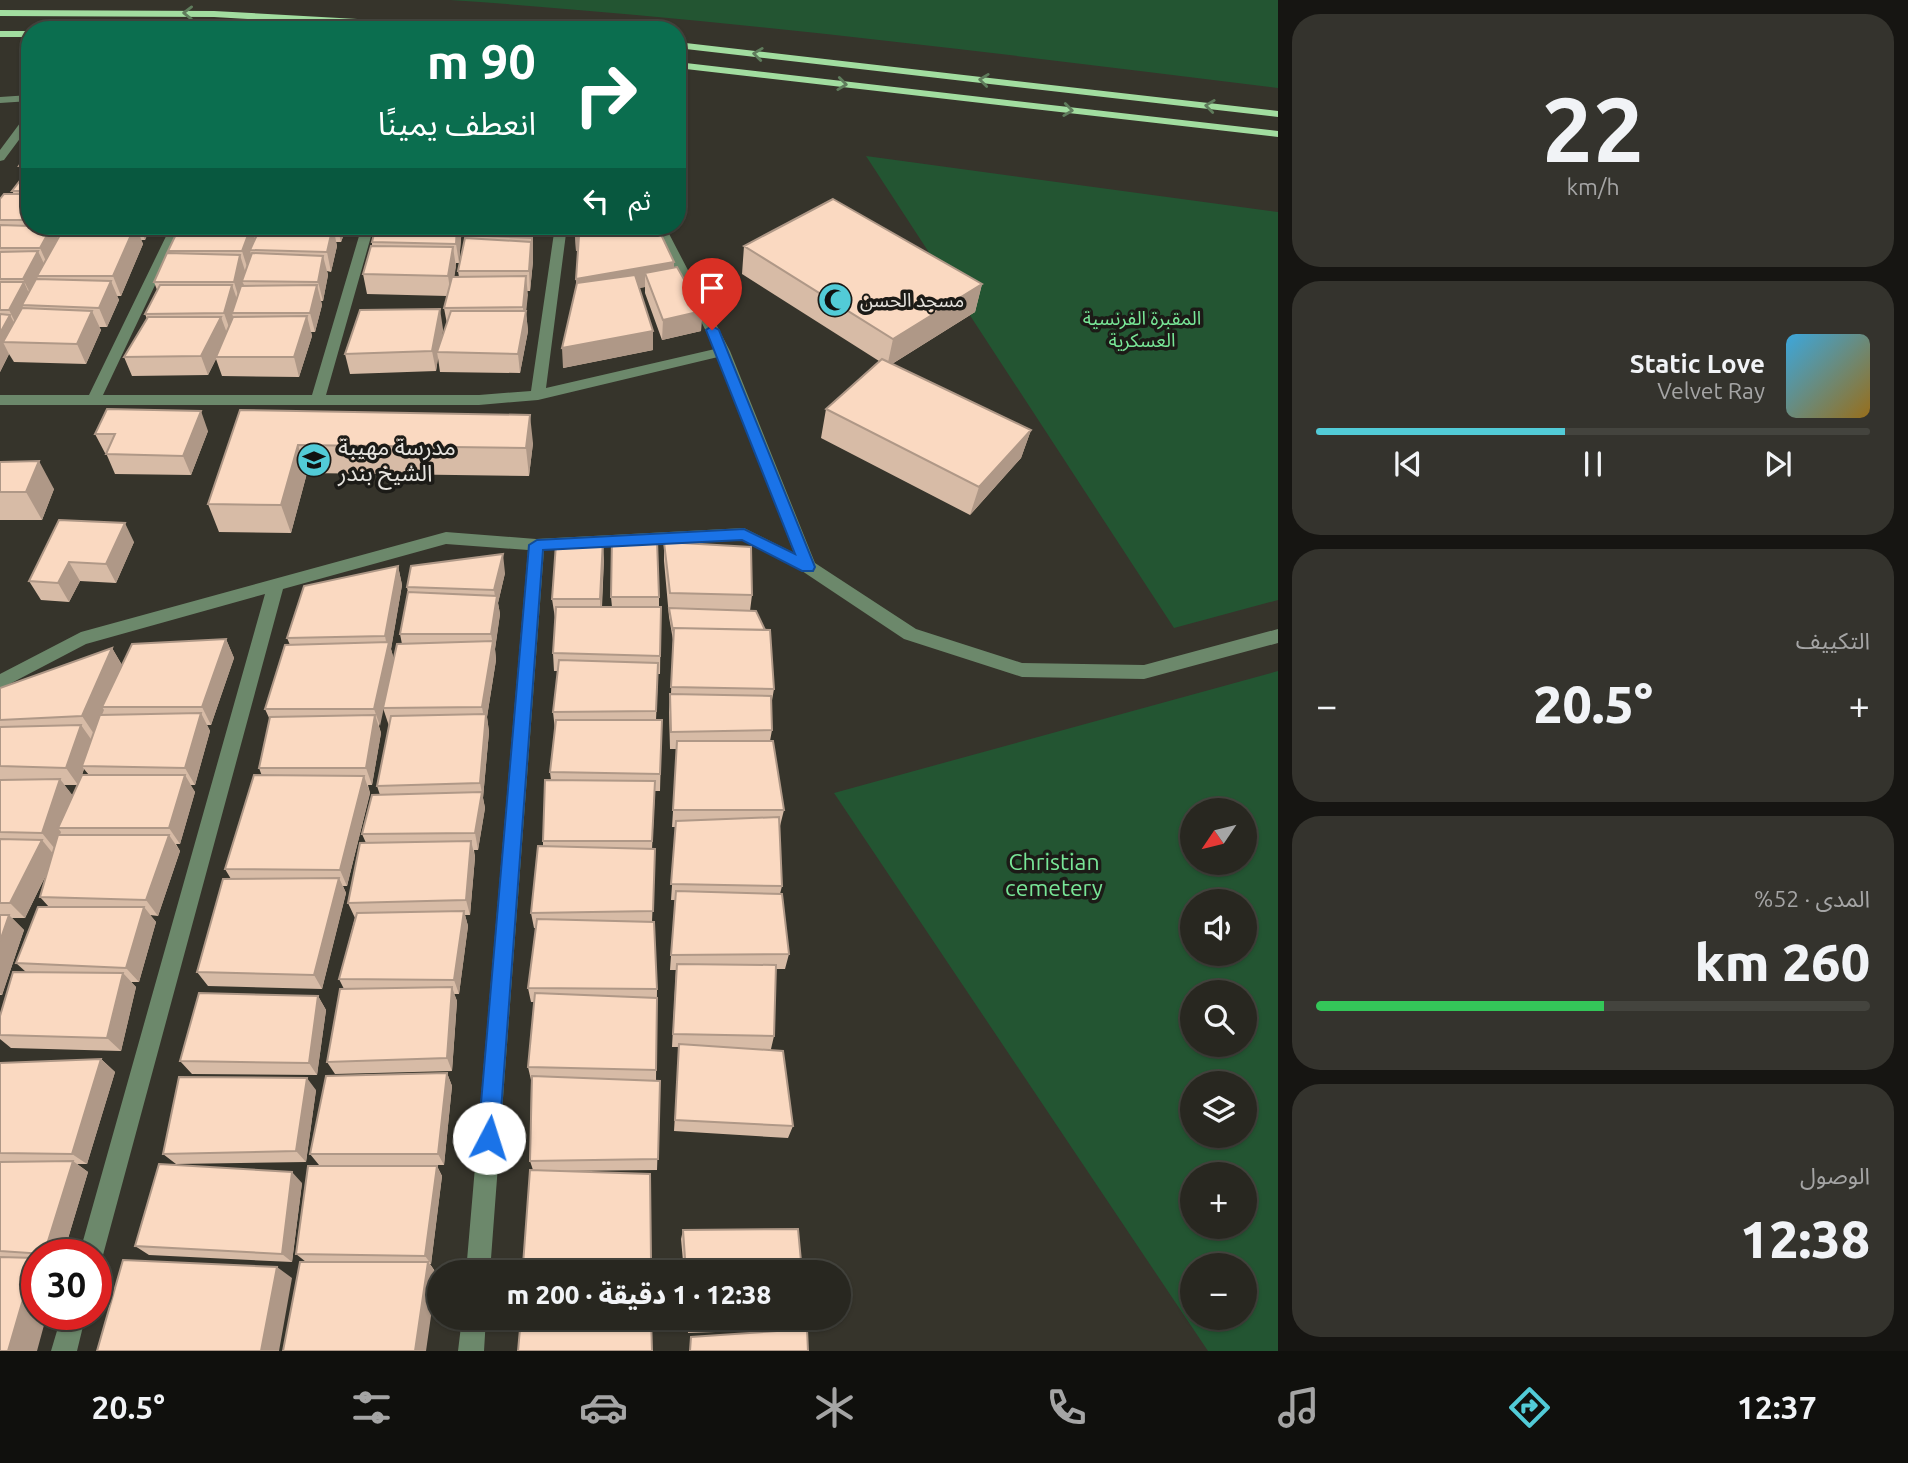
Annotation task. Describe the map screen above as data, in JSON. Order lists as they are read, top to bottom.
{
  "parks": ["المقبرة الفرنسية العسكرية", "Christian cemetery"],
  "places": {
    "mosque": ["مسجد الحسن"],
    "school or university": ["مدرسة مهيبة الشيخ بندر"]
  },
  "north": "bottom left",
  "page": {
    "tile": [
      ["22", "km/h"],
      "التكييف",
      ["المدى · 52%", "260 km"],
      ["الوصول", "12:38"]
    ],
    "turn": ["90 m", "انعطف يمينًا"],
    "then": "ثم",
    "song": ["Static Love", "Velvet Ray"],
    "heat": ["−", "20.5°", "+"],
    "map_buttons": ["+", "−"],
    "limit": "30",
    "trip": "12:38 · 1 دقيقة · 200 m",
    "tabs": ["12:37", "20.5°"]
  }
}
